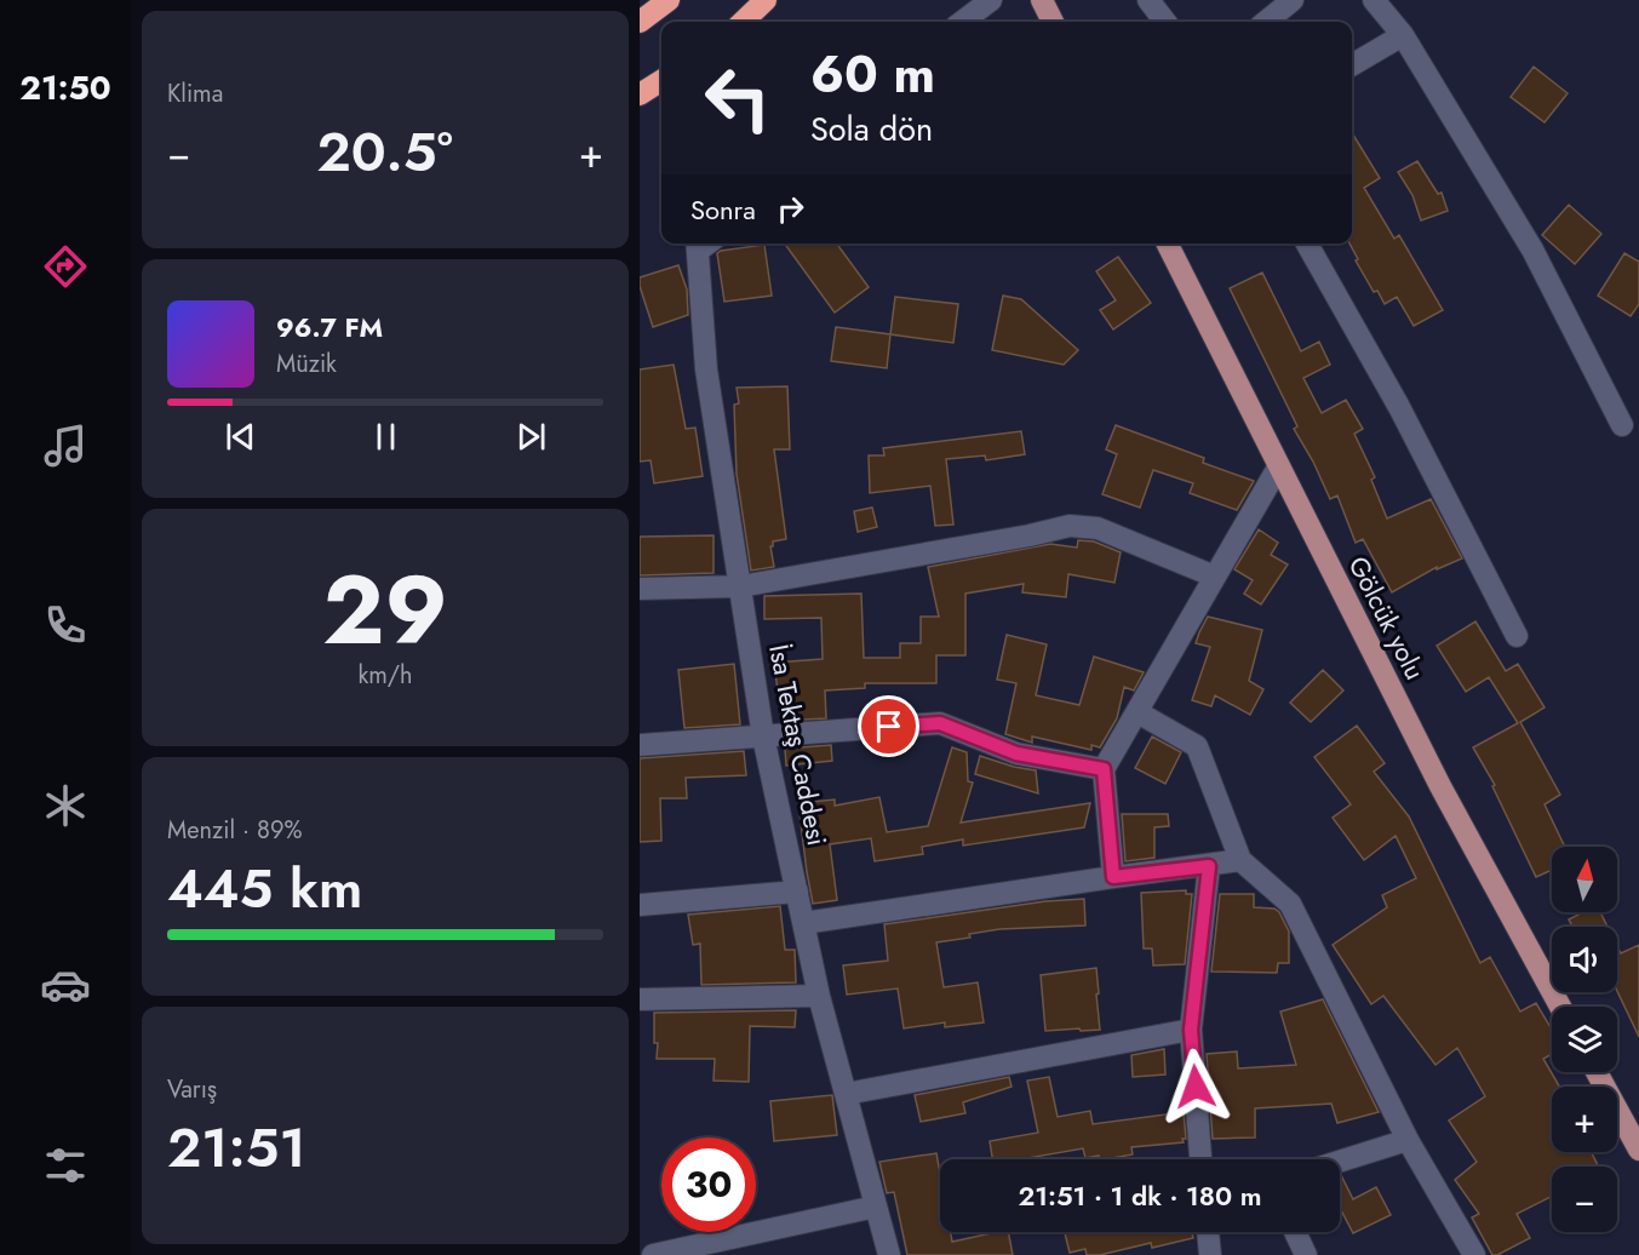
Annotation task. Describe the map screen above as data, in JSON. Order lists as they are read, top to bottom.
{
  "streets": {
    "main road": ["Gölcük yolu"],
    "street": ["İsa Tektaş Caddesi"]
  },
  "north": "top",
  "page": {
    "tabs": "21:50",
    "tile": [
      "Klima",
      ["29", "km/h"],
      ["Menzil · 89%", "445 km"],
      ["Varış", "21:51"]
    ],
    "turn": ["60 m", "Sola dön"],
    "heat": ["−", "20.5°", "+"],
    "then": "Sonra",
    "song": ["96.7 FM", "Müzik"],
    "map_buttons": ["+", "−"],
    "limit": "30",
    "trip": "21:51 · 1 dk · 180 m"
  }
}
